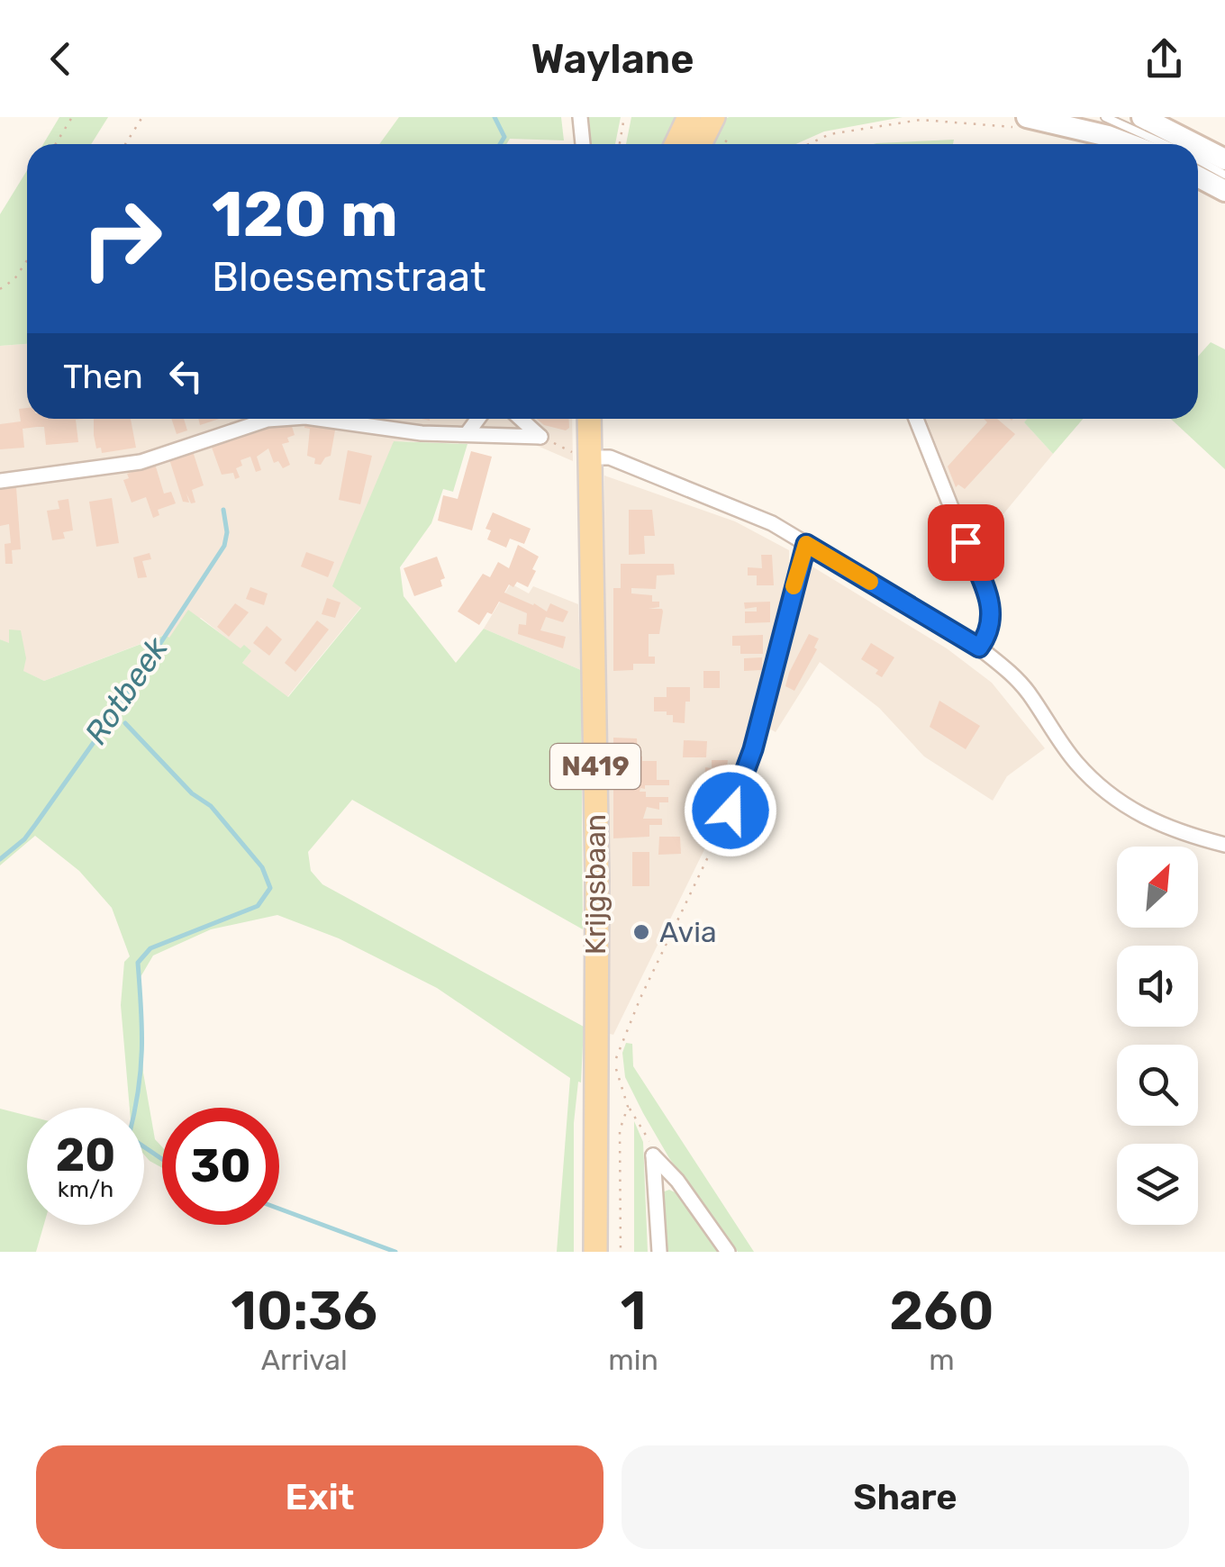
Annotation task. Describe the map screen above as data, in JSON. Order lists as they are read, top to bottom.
{
  "streets": {
    "main road": ["N419", "Krijgsbaan"]
  },
  "water": ["Rotbeek"],
  "places": ["Avia"],
  "north": "top right",
  "page": {
    "header": "Waylane",
    "turn": ["120 m", "Bloesemstraat"],
    "then": "Then",
    "speed": "20 km/h",
    "limit": "30",
    "eta": [
      "10:36",
      "Arrival",
      "1",
      "min",
      "260",
      "m"
    ],
    "buttons": ["Exit", "Share"]
  }
}
